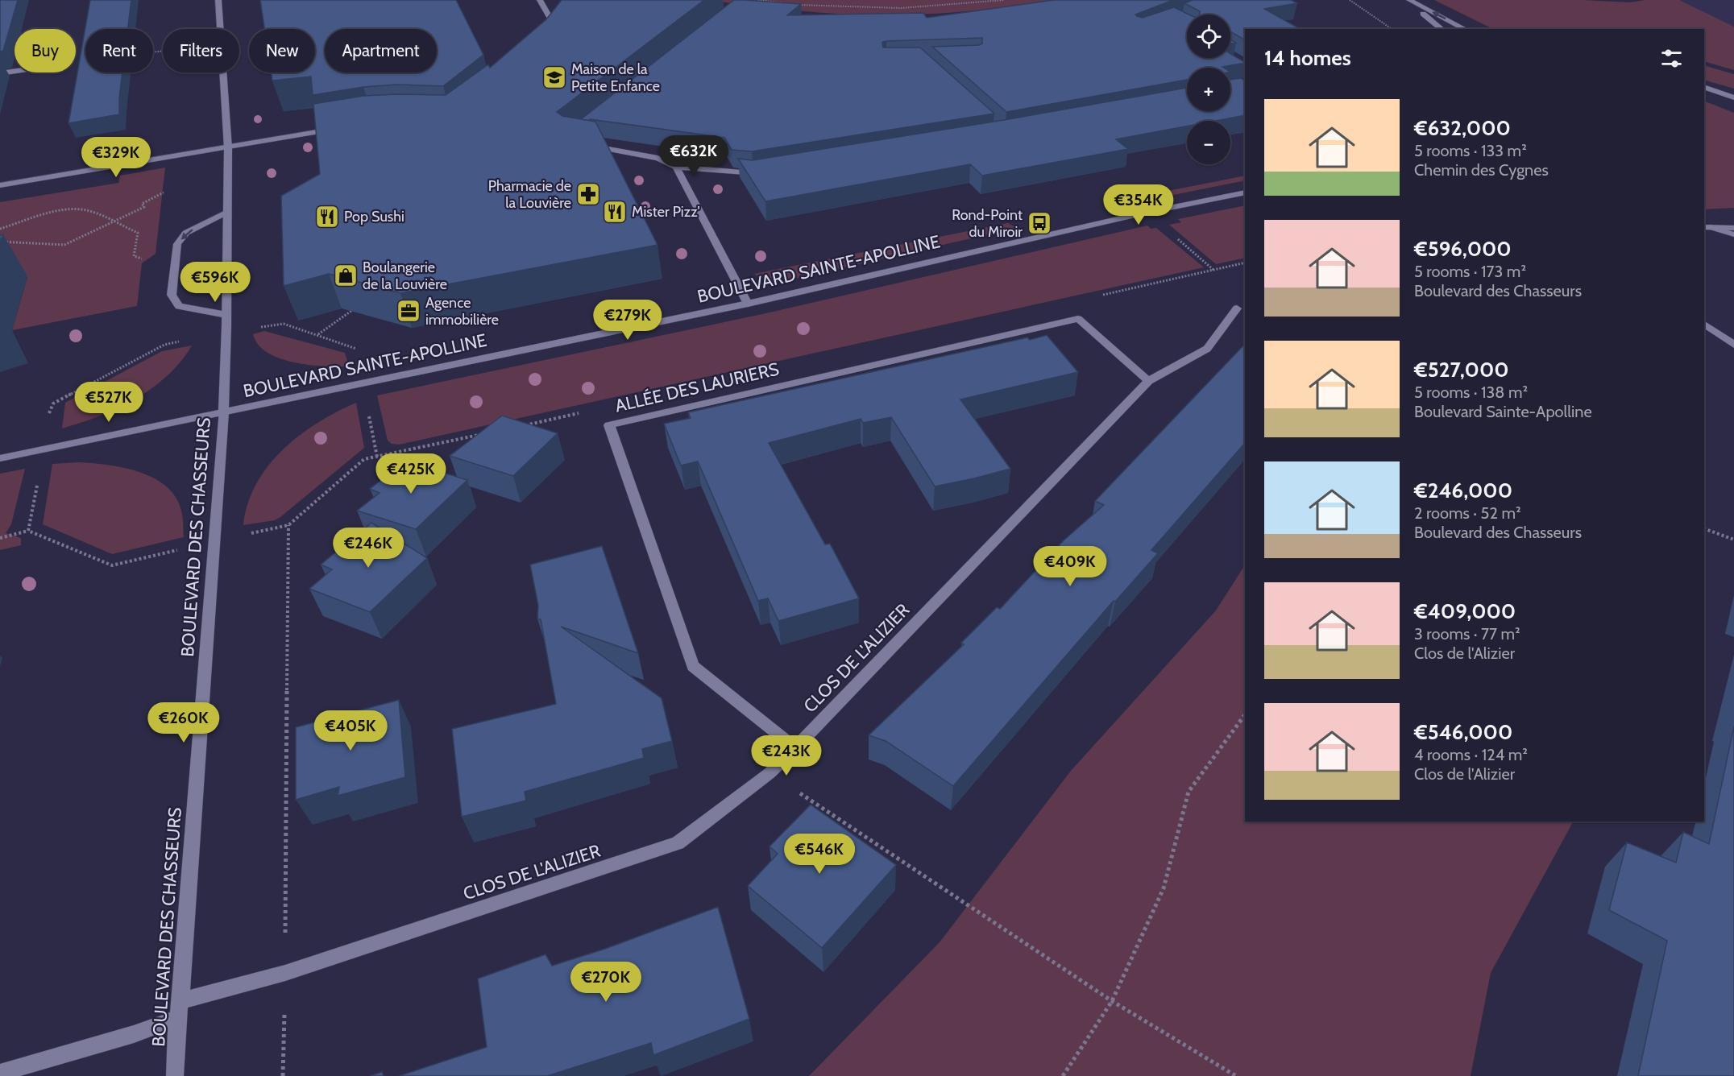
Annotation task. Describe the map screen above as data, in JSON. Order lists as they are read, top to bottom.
{
  "streets": {
    "street": [
      "BOULEVARD SAINTE-APOLLINE",
      "ALLÉE DES LAURIERS",
      "BOULEVARD DES CHASSEURS",
      "CLOS DE L'ALIZIER"
    ]
  },
  "crossings": [
    ["BOULEVARD SAINTE-APOLLINE", "BOULEVARD DES CHASSEURS"],
    ["ALLÉE DES LAURIERS", "CLOS DE L'ALIZIER"],
    ["BOULEVARD DES CHASSEURS", "CLOS DE L'ALIZIER"]
  ],
  "places": {
    "school or university": ["Maison de la Petite Enfance"],
    "pharmacy": ["Pharmacie de la Louvière"],
    "restaurant": ["Mister Pizz'", "Pop Sushi"],
    "bus stop": ["Rond-Point du Miroir"],
    "shop": ["Boulangerie de la Louvière"],
    "office": ["Agence immobilière"]
  },
  "page": {
    "map_buttons": ["+", "−"],
    "chip": [
      "Buy",
      "Rent",
      "Filters",
      "New",
      "Apartment"
    ],
    "heading": "14 homes",
    "list": [
      {
        "name": "€632,000",
        "note": "5 rooms · 133 m² · Chemin des Cygnes"
      },
      {
        "name": "€596,000",
        "note": "5 rooms · 173 m² · Boulevard des Chasseurs"
      },
      {
        "name": "€527,000",
        "note": "5 rooms · 138 m² · Boulevard Sainte-Apolline"
      },
      {
        "name": "€246,000",
        "note": "2 rooms · 52 m² · Boulevard des Chasseurs"
      },
      {
        "name": "€409,000",
        "note": "3 rooms · 77 m² · Clos de l'Alizier"
      },
      {
        "name": "€546,000",
        "note": "4 rooms · 124 m² · Clos de l'Alizier"
      }
    ],
    "price": [
      "€632K",
      "€329K",
      "€354K",
      "€596K",
      "€279K",
      "€527K",
      "€425K",
      "€246K",
      "€409K",
      "€260K",
      "€405K",
      "€243K",
      "€546K",
      "€270K"
    ]
  }
}
